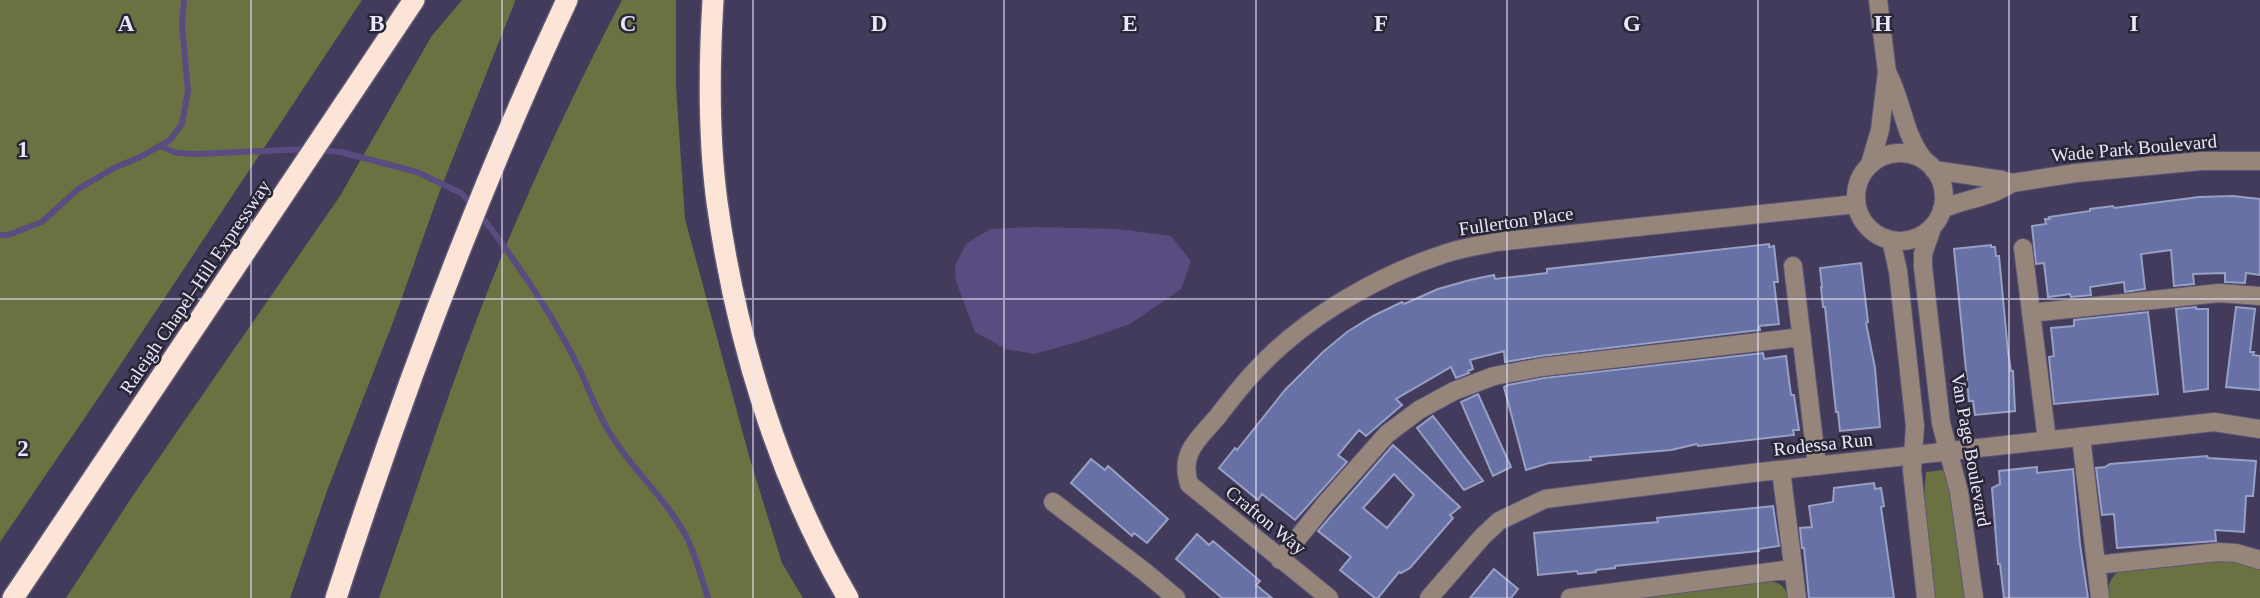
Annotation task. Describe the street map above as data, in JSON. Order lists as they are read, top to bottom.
{
  "streets": {
    "highway": ["Raleigh Chapel–Hill Expressway"],
    "street": [
      "Wade Park Boulevard",
      "Fullerton Place",
      "Rodessa Run",
      "Van Page Boulevard",
      "Crafton Way"
    ]
  },
  "crossings": [
    ["Wade Park Boulevard", "Fullerton Place"],
    ["Wade Park Boulevard", "Van Page Boulevard"],
    ["Fullerton Place", "Van Page Boulevard"],
    ["Fullerton Place", "Crafton Way"],
    ["Rodessa Run", "Van Page Boulevard"]
  ],
  "grid": {
    "columns": [
      "A",
      "B",
      "C",
      "D",
      "E",
      "F",
      "G",
      "H",
      "I"
    ],
    "rows": ["1", "2"]
  }
}
